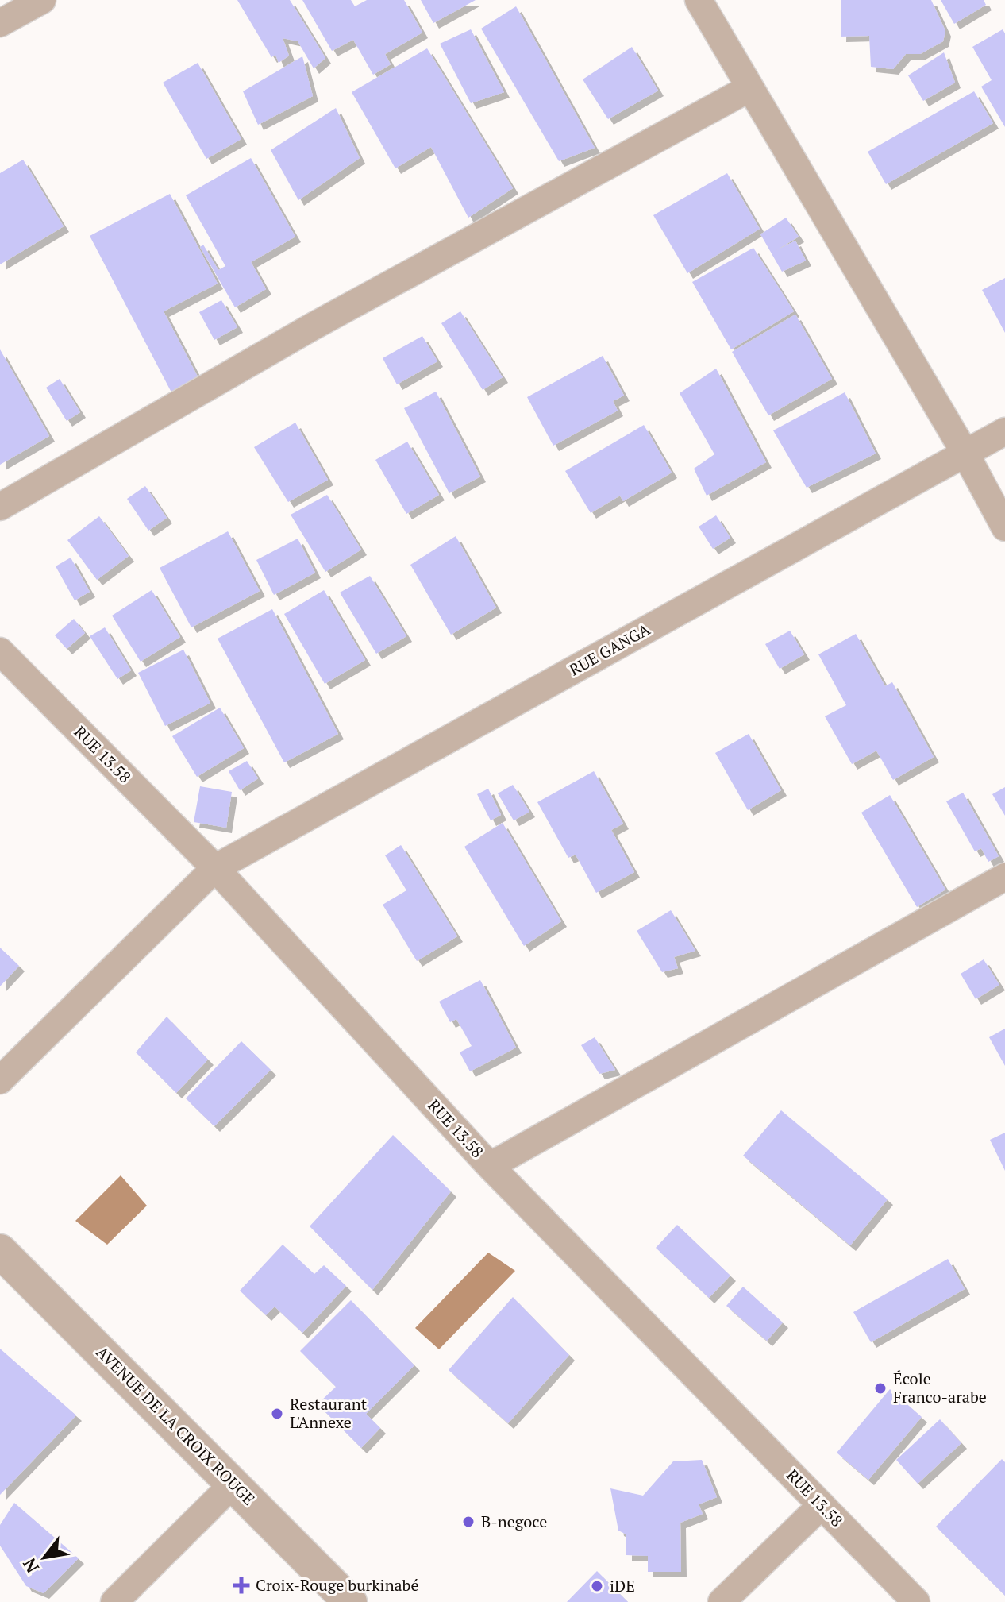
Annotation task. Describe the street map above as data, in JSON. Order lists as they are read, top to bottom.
{
  "streets": {
    "street": ["RUE GANGA", "RUE 13.58", "AVENUE DE LA CROIX ROUGE"]
  },
  "crossings": [
    ["RUE GANGA", "RUE 13.58"]
  ],
  "places": {
    "other": [
      "École Franco-arabe",
      "Restaurant L'Annexe",
      "B-negoce",
      "iDE"
    ],
    "health": ["Croix-Rouge burkinabé"]
  },
  "north": "bottom left"
}
